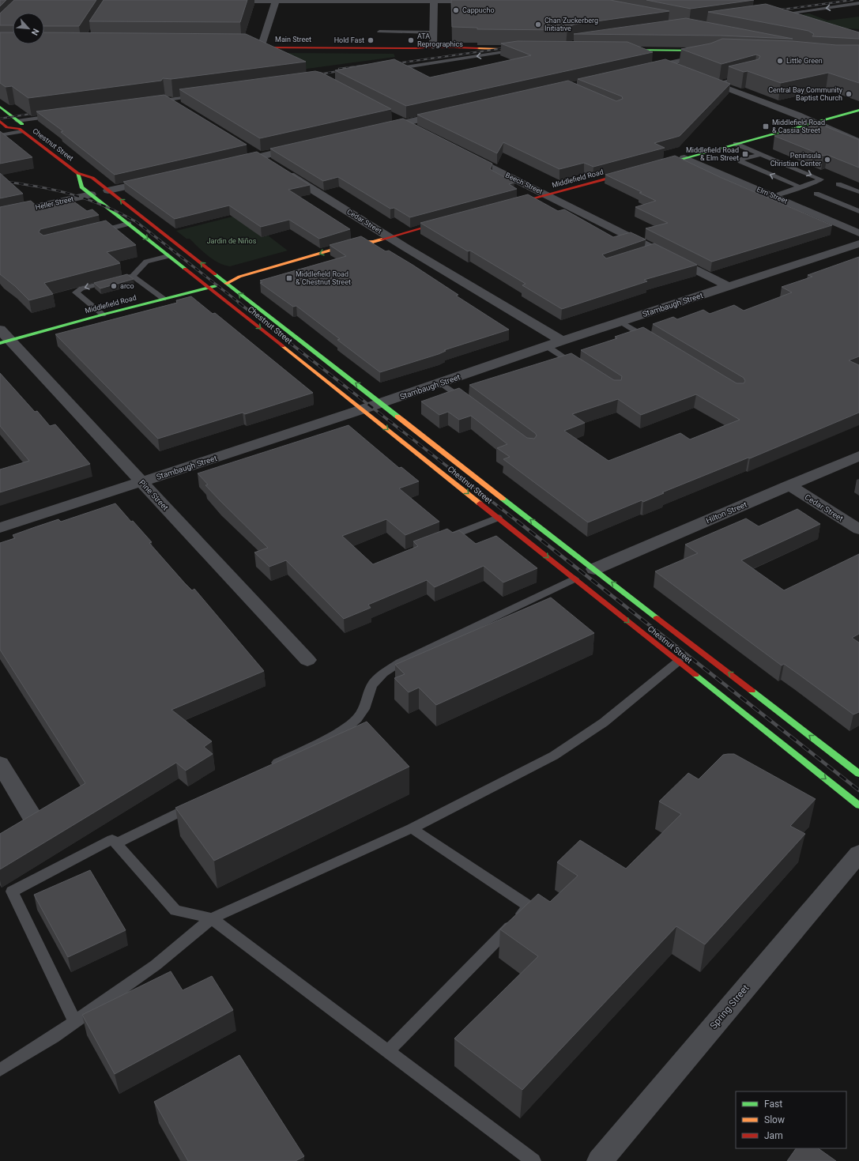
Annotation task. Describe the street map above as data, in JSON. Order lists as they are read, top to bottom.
{
  "streets": {
    "street": [
      "Main Street",
      "Chestnut Street",
      "Middlefield Road",
      "Beech Street",
      "Elm Street",
      "Heller Street",
      "Cedar Street",
      "Stambaugh Street",
      "Pine Street",
      "Hilton Street",
      "Spring Street"
    ]
  },
  "crossings": [
    ["Chestnut Street", "Middlefield Road"],
    ["Chestnut Street", "Heller Street"],
    ["Chestnut Street", "Stambaugh Street"],
    ["Chestnut Street", "Hilton Street"],
    ["Middlefield Road", "Beech Street"],
    ["Middlefield Road", "Cedar Street"],
    ["Middlefield Road", "Pine Street"],
    ["Beech Street", "Stambaugh Street"],
    ["Cedar Street", "Stambaugh Street"],
    ["Cedar Street", "Hilton Street"],
    ["Stambaugh Street", "Pine Street"]
  ],
  "parks": ["Jardin de Niños"],
  "places": {
    "other": [
      "Cappucho",
      "Chan Zuckerberg Initiative",
      "Hold Fast",
      "ATA Reprographics",
      "Little Green",
      "Central Bay Community Baptist Church",
      "Peninsula Christian Center",
      "arco"
    ],
    "transit": ["Middlefield Road & Cassia Street", "Middlefield Road & Elm Street", "Middlefield Road & Chestnut Street"]
  },
  "legend": ["Fast", "Slow", "Jam"],
  "north": "bottom right"
}
